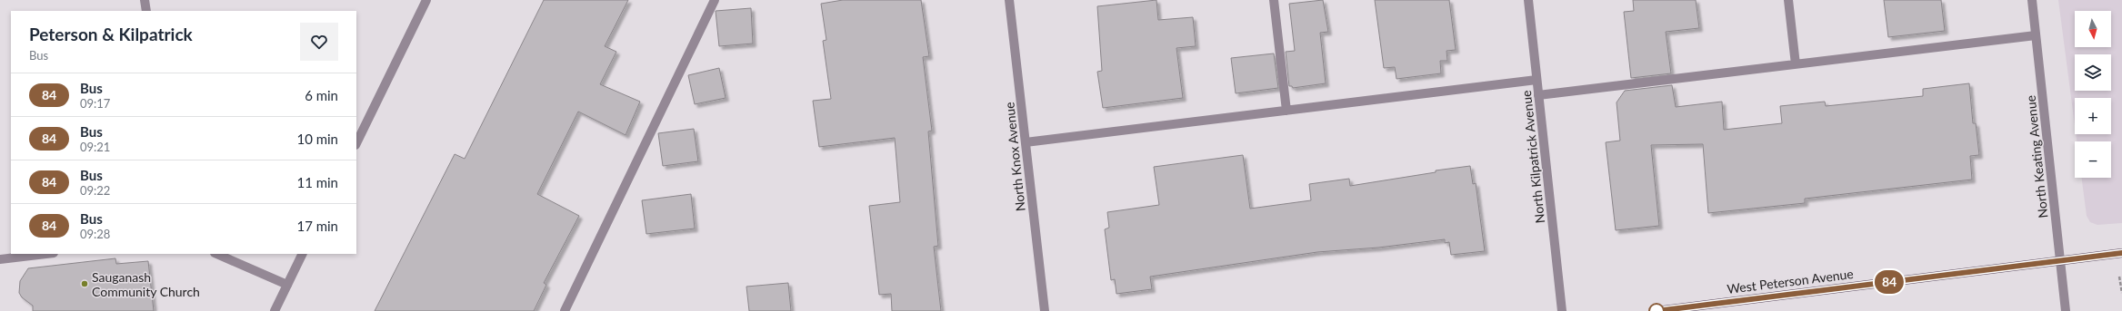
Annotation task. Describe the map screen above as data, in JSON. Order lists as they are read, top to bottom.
{
  "streets": {
    "main road": ["West Peterson Avenue"],
    "street": ["North Knox Avenue", "North Kilpatrick Avenue", "North Keating Avenue"]
  },
  "crossings": [
    ["North Keating Avenue", "West Peterson Avenue"]
  ],
  "places": ["Sauganash Community Church"],
  "lines": ["bus line 84"],
  "north": "bottom",
  "page": {
    "on_map": "84",
    "map_buttons": ["+", "−"],
    "heading": ["Peterson & Kilpatrick", "Bus"],
    "list": [
      {
        "mark": "84",
        "name": "Bus",
        "note": "09:17",
        "value": "6 min"
      },
      {
        "mark": "84",
        "name": "Bus",
        "note": "09:21",
        "value": "10 min"
      },
      {
        "mark": "84",
        "name": "Bus",
        "note": "09:22",
        "value": "11 min"
      },
      {
        "mark": "84",
        "name": "Bus",
        "note": "09:28",
        "value": "17 min"
      }
    ]
  }
}
